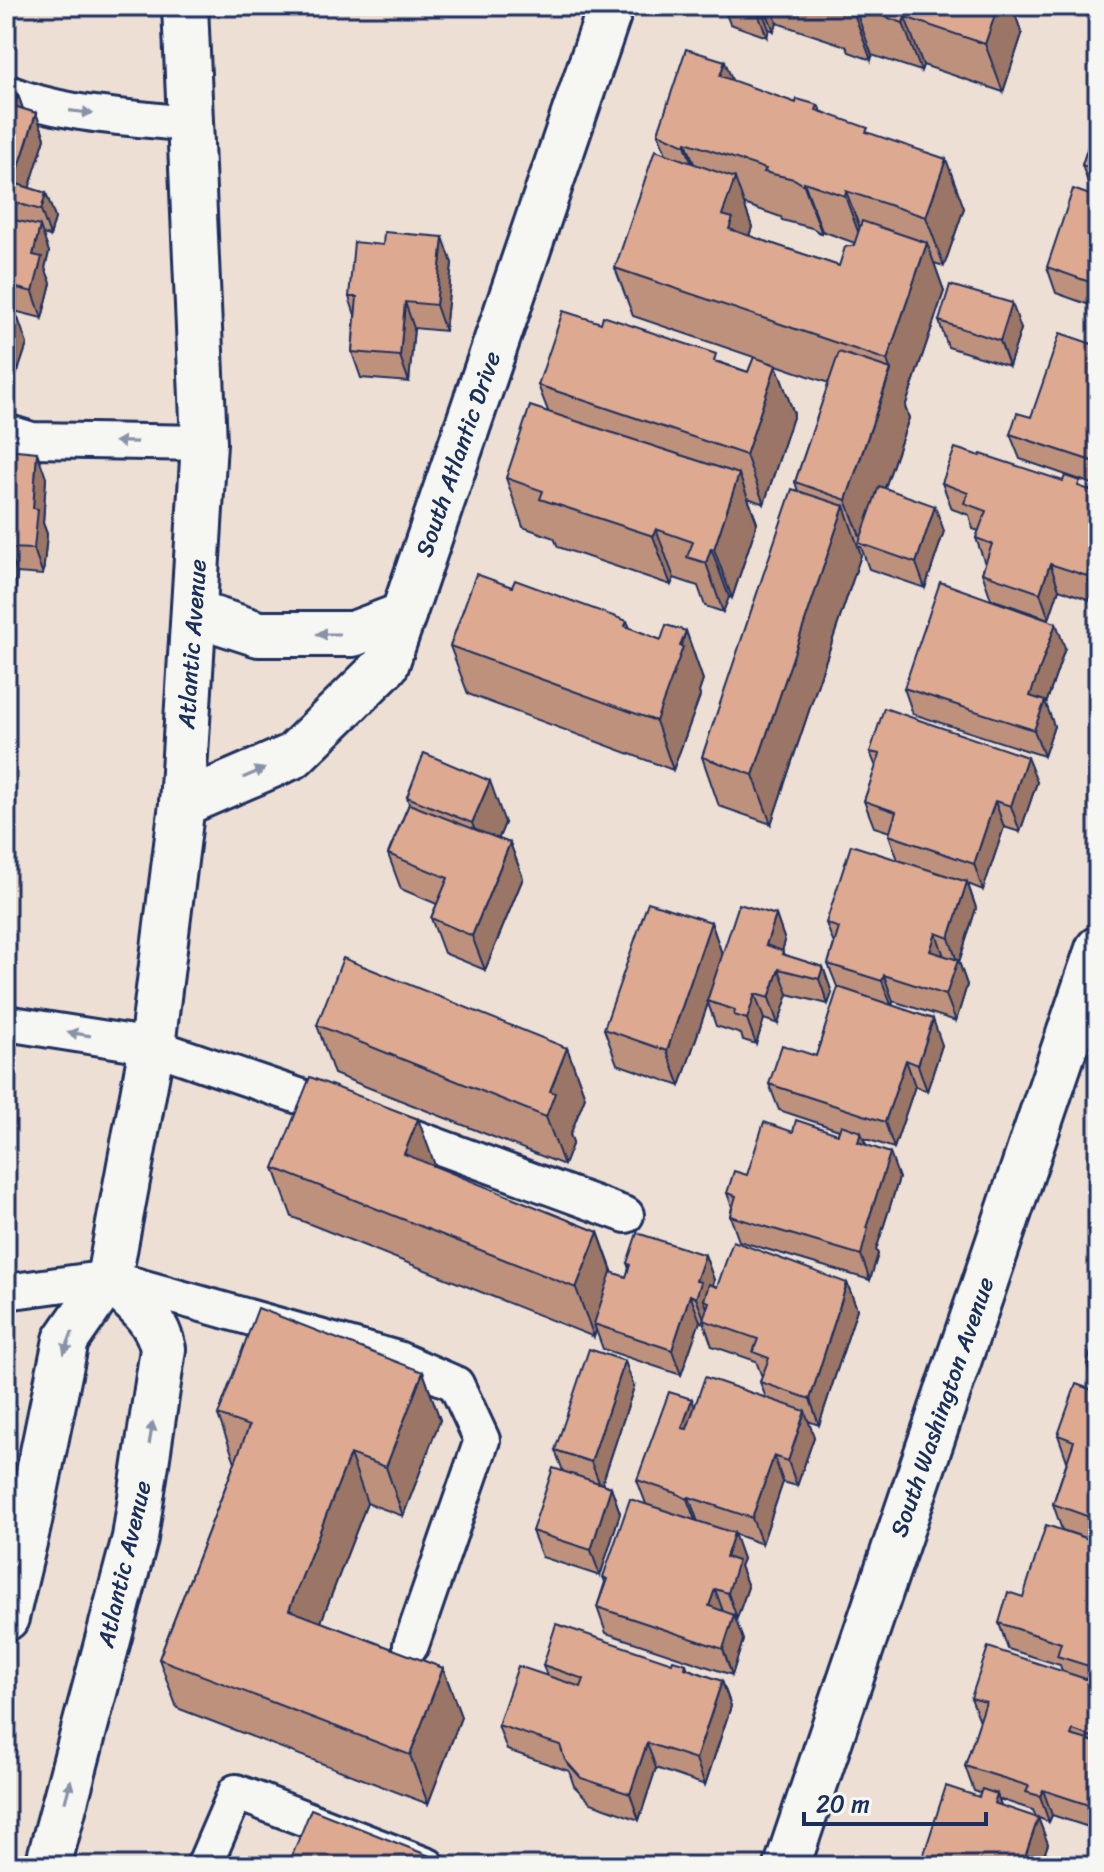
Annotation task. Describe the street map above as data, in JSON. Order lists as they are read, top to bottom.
{
  "streets": {
    "main road": ["South Atlantic Drive", "Atlantic Avenue", "South Washington Avenue"]
  },
  "crossings": [
    ["South Atlantic Drive", "Atlantic Avenue"]
  ],
  "scale_bar": "20 m"
}
